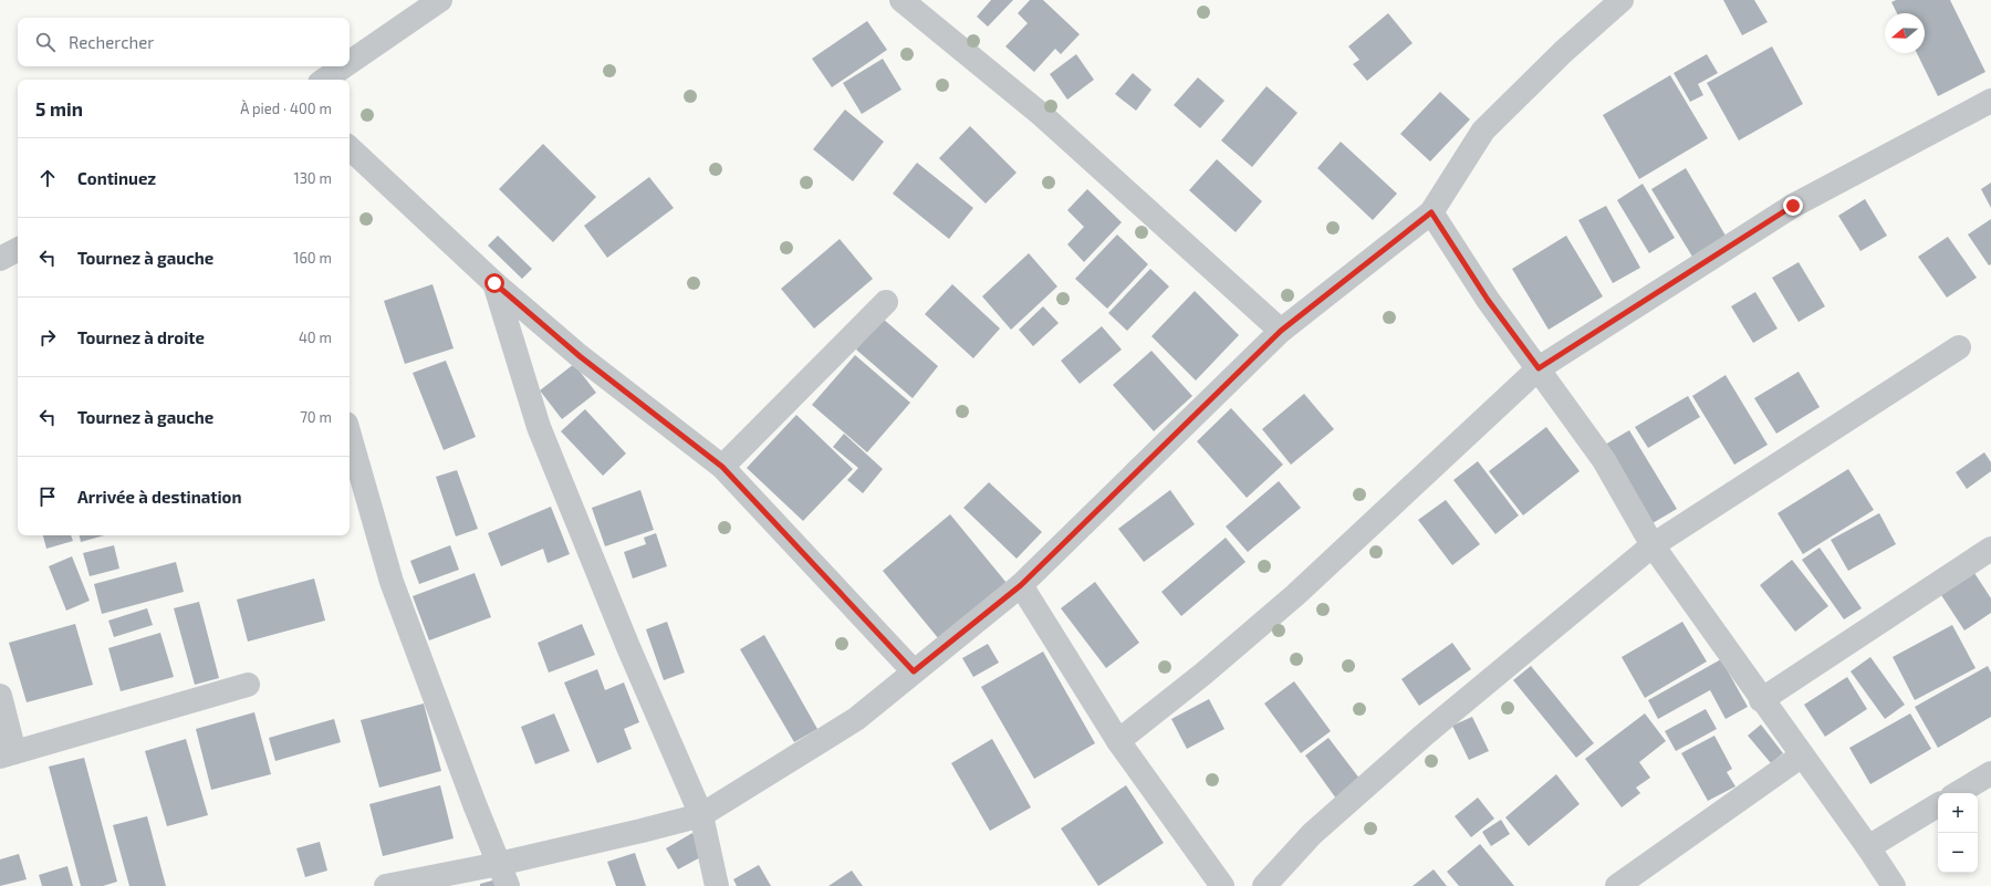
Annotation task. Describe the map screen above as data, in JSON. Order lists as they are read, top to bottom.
{
  "north": "left",
  "page": {
    "search": "Rechercher",
    "heading": ["5 min", "À pied · 400 m"],
    "list": [
      ["Continuez", "130 m"],
      ["Tournez à gauche", "160 m"],
      ["Tournez à droite", "40 m"],
      ["Tournez à gauche", "70 m"],
      "Arrivée à destination"
    ],
    "map_buttons": ["+", "−"]
  }
}
